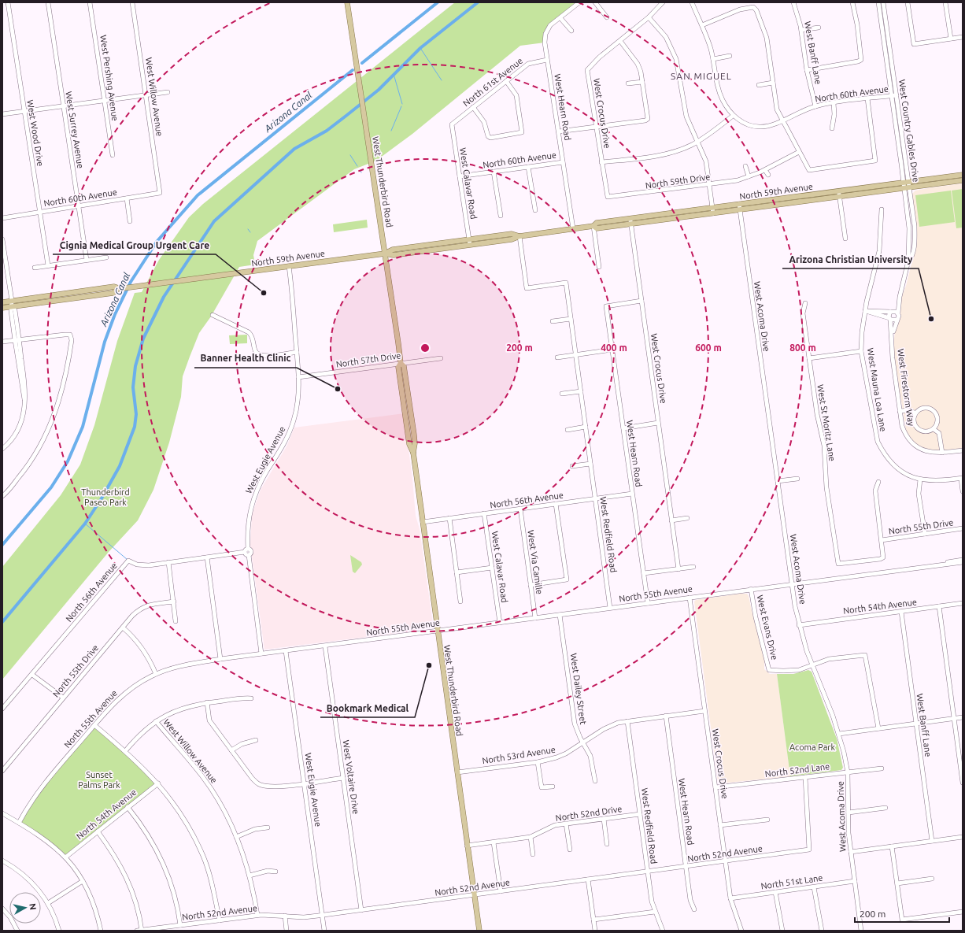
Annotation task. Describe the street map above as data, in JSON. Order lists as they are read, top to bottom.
{
  "streets": {
    "main road": ["West Thunderbird Road", "North 59th Avenue"],
    "street": [
      "West Banff Lane",
      "West Pershing Avenue",
      "North 61st Avenue",
      "North 60th Avenue",
      "West Willow Avenue",
      "West Hearn Road",
      "West Crocus Drive",
      "West Surrey Avenue",
      "West Country Gables Drive",
      "West Wood Drive",
      "North 59th Drive",
      "West Calavar Road",
      "West Acoma Drive",
      "North 57th Drive",
      "West Firestorm Way",
      "West Mauna Loa Lane",
      "West St Moritz Lane",
      "West Eugie Avenue",
      "North 56th Avenue",
      "North 55th Drive",
      "West Redfield Road",
      "West Via Camille",
      "North 55th Avenue",
      "North 54th Avenue",
      "West Evans Drive",
      "West Dailey Street",
      "North 53rd Avenue",
      "North 52nd Lane",
      "West Voltaire Drive",
      "North 52nd Drive",
      "North 52nd Avenue",
      "North 51st Lane"
    ]
  },
  "crossings": [
    ["West Banff Lane", "North 60th Avenue"],
    ["West Banff Lane", "North 54th Avenue"],
    ["North 61st Avenue", "West Hearn Road"],
    ["North 61st Avenue", "West Calavar Road"],
    ["North 60th Avenue", "West Willow Avenue"],
    ["North 60th Avenue", "West Hearn Road"],
    ["North 60th Avenue", "West Surrey Avenue"],
    ["North 60th Avenue", "West Country Gables Drive"],
    ["North 60th Avenue", "West Wood Drive"],
    ["North 60th Avenue", "West Calavar Road"],
    ["West Willow Avenue", "North 52nd Avenue"],
    ["West Hearn Road", "West Crocus Drive"],
    ["West Hearn Road", "North 59th Avenue"],
    ["West Hearn Road", "North 56th Avenue"],
    ["West Hearn Road", "North 55th Avenue"],
    ["West Hearn Road", "North 53rd Avenue"],
    ["West Hearn Road", "North 52nd Avenue"],
    ["West Crocus Drive", "North 59th Drive"],
    ["West Crocus Drive", "North 59th Avenue"],
    ["West Crocus Drive", "North 55th Avenue"],
    ["West Crocus Drive", "North 53rd Avenue"],
    ["West Crocus Drive", "North 52nd Lane"],
    ["West Crocus Drive", "North 52nd Avenue"],
    ["West Crocus Drive", "North 51st Lane"],
    ["West Country Gables Drive", "North 59th Avenue"],
    ["West Country Gables Drive", "West Firestorm Way"],
    ["West Thunderbird Road", "North 59th Avenue"],
    ["West Thunderbird Road", "North 57th Drive"],
    ["West Thunderbird Road", "North 56th Avenue"],
    ["West Thunderbird Road", "North 55th Avenue"],
    ["West Thunderbird Road", "North 53rd Avenue"],
    ["West Thunderbird Road", "North 52nd Drive"],
    ["West Thunderbird Road", "North 52nd Avenue"],
    ["West Calavar Road", "North 59th Avenue"],
    ["West Calavar Road", "North 56th Avenue"],
    ["West Calavar Road", "North 55th Avenue"],
    ["North 59th Avenue", "West Acoma Drive"],
    ["North 59th Avenue", "West Eugie Avenue"],
    ["North 59th Avenue", "West Redfield Road"],
    ["West Acoma Drive", "North 55th Avenue"],
    ["West Acoma Drive", "North 54th Avenue"],
    ["West Acoma Drive", "West Evans Drive"],
    ["West Acoma Drive", "North 52nd Lane"],
    ["West Acoma Drive", "North 51st Lane"],
    ["North 57th Drive", "West Eugie Avenue"],
    ["West St Moritz Lane", "North 55th Drive"],
    ["West Eugie Avenue", "North 56th Avenue"],
    ["West Eugie Avenue", "North 55th Avenue"],
    ["West Eugie Avenue", "North 52nd Avenue"],
    ["North 56th Avenue", "West Redfield Road"],
    ["North 56th Avenue", "West Via Camille"],
    ["West Redfield Road", "North 55th Avenue"],
    ["West Redfield Road", "North 53rd Avenue"],
    ["West Redfield Road", "North 52nd Drive"],
    ["West Redfield Road", "North 52nd Avenue"],
    ["West Via Camille", "North 55th Avenue"],
    ["North 55th Avenue", "West Evans Drive"],
    ["North 55th Avenue", "West Dailey Street"],
    ["North 55th Avenue", "West Voltaire Drive"],
    ["West Dailey Street", "North 53rd Avenue"],
    ["North 52nd Lane", "North 52nd Avenue"],
    ["West Voltaire Drive", "North 52nd Avenue"]
  ],
  "districts": ["SAN MIGUEL"],
  "water": ["Arizona Canal"],
  "parks": ["Thunderbird Paseo Park", "Acoma Park", "Sunset Palms Park"],
  "places": [
    "Cignia Medical Group Urgent Care",
    "Arizona Christian University",
    "Banner Health Clinic",
    "Bookmark Medical"
  ],
  "scale_bar": "200 m",
  "north": "right",
  "rings": [
    "200 m",
    "400 m",
    "600 m",
    "800 m"
  ]
}
